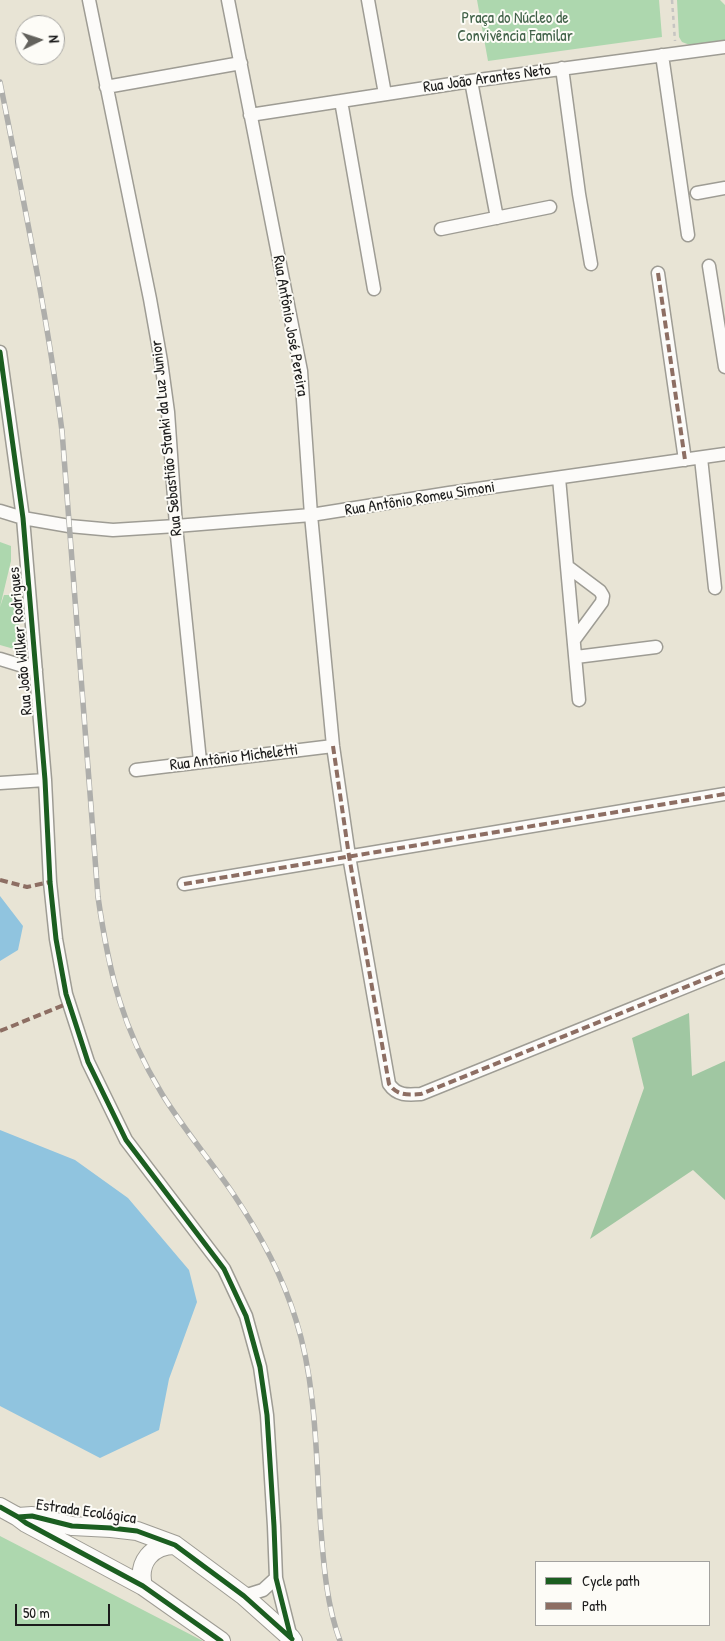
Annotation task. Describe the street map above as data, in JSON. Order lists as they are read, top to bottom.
{
  "streets": {
    "street": [
      "Rua João Arantes Neto",
      "Rua Antônio José Pereira",
      "Rua Sebastião Stanki da Luz Junior",
      "Rua Antônio Romeu Simoni",
      "Rua João Wilker Rodrigues",
      "Rua Antônio Micheletti",
      "Estrada Ecológica"
    ]
  },
  "crossings": [
    ["Rua João Arantes Neto", "Rua Antônio José Pereira"],
    ["Rua Antônio José Pereira", "Rua Antônio Romeu Simoni"],
    ["Rua Antônio José Pereira", "Rua Antônio Micheletti"],
    ["Rua Sebastião Stanki da Luz Junior", "Rua Antônio Romeu Simoni"],
    ["Rua Sebastião Stanki da Luz Junior", "Rua Antônio Micheletti"],
    ["Rua Antônio Romeu Simoni", "Rua João Wilker Rodrigues"],
    ["Rua João Wilker Rodrigues", "Estrada Ecológica"]
  ],
  "parks": ["Praça do Núcleo de Convivência Familar"],
  "legend": ["Cycle path", "Path"],
  "scale_bar": "50 m",
  "north": "right"
}
